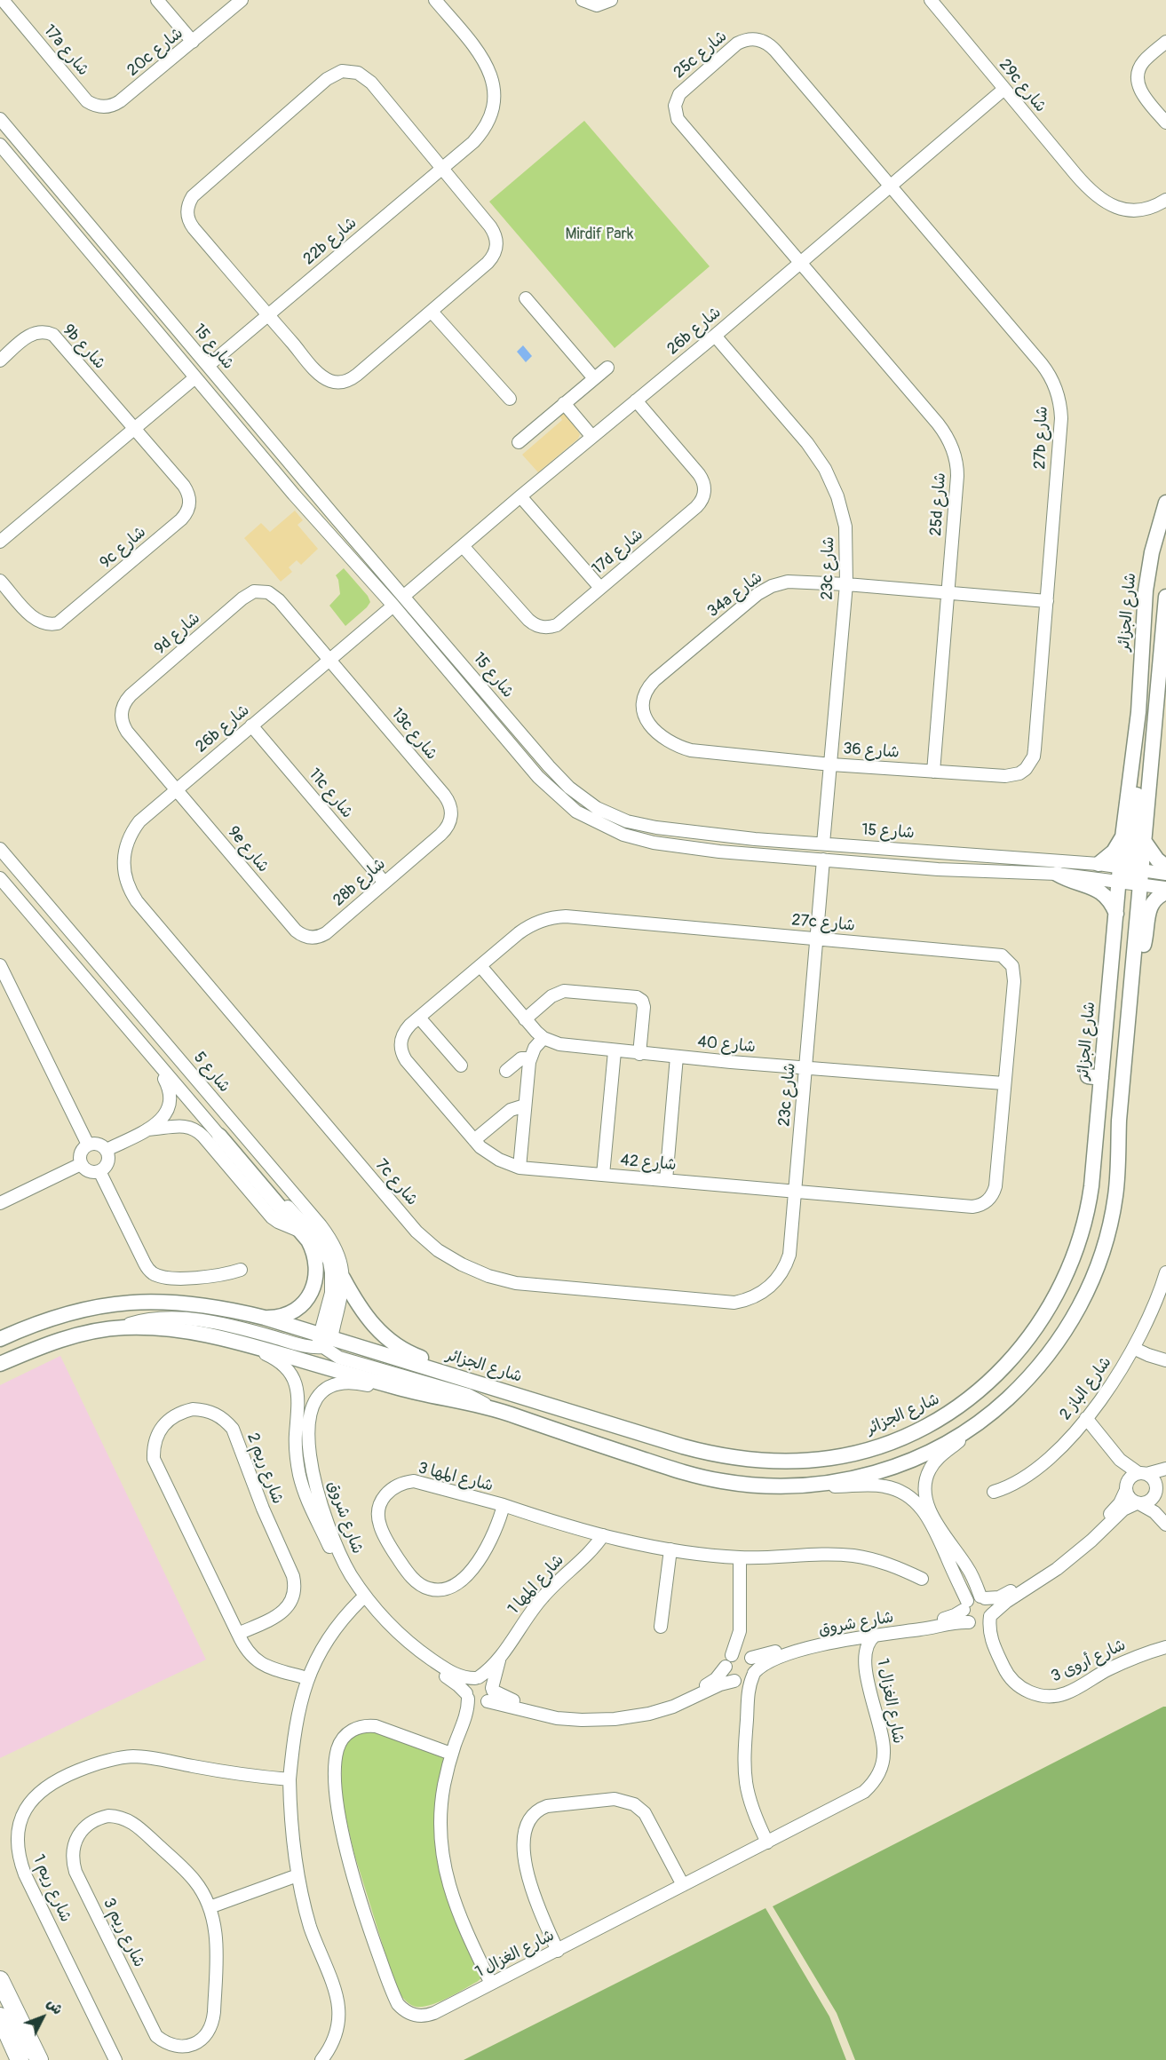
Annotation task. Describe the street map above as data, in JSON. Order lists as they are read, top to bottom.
{
  "streets": {
    "main road": ["شارع الجزائر"],
    "street": [
      "17a شارع",
      "20c شارع",
      "25c شارع",
      "29c شارع",
      "22b شارع",
      "26b شارع",
      "9b شارع",
      "شارع 15",
      "27b شارع",
      "25d شارع",
      "9c شارع",
      "17d شارع",
      "23c شارع",
      "34a شارع",
      "9d شارع",
      "13c شارع",
      "شارع 36",
      "11c شارع",
      "9e شارع",
      "28b شارع",
      "27c شارع",
      "شارع 40",
      "شارع 5",
      "شارع 42",
      "7c شارع",
      "شارع الباز 2",
      "شارع ريم 2",
      "شارع المها 3",
      "شارع شروق",
      "شارع المها 1",
      "شارع أروى 3",
      "شارع الغزال 1",
      "شارع ريم 1",
      "شارع ريم 3"
    ]
  },
  "crossings": [
    ["17a شارع", "20c شارع"],
    ["25c شارع", "26b شارع"],
    ["25c شارع", "27b شارع"],
    ["25c شارع", "25d شارع"],
    ["29c شارع", "26b شارع"],
    ["22b شارع", "شارع 15"],
    ["26b شارع", "شارع 15"],
    ["26b شارع", "27b شارع"],
    ["26b شارع", "25d شارع"],
    ["26b شارع", "17d شارع"],
    ["26b شارع", "23c شارع"],
    ["26b شارع", "9d شارع"],
    ["26b شارع", "13c شارع"],
    ["26b شارع", "11c شارع"],
    ["26b شارع", "9e شارع"],
    ["26b شارع", "7c شارع"],
    ["9b شارع", "9c شارع"],
    ["شارع 15", "23c شارع"],
    ["شارع 15", "شارع الجزائر"],
    ["27b شارع", "34a شارع"],
    ["27b شارع", "شارع 36"],
    ["25d شارع", "34a شارع"],
    ["25d شارع", "شارع 36"],
    ["23c شارع", "34a شارع"],
    ["23c شارع", "شارع 36"],
    ["23c شارع", "27c شارع"],
    ["23c شارع", "شارع 40"],
    ["23c شارع", "شارع 42"],
    ["23c شارع", "7c شارع"],
    ["34a شارع", "شارع 36"],
    ["شارع الجزائر", "شارع 5"],
    ["شارع الجزائر", "شارع شروق"],
    ["9d شارع", "13c شارع"],
    ["9d شارع", "9e شارع"],
    ["13c شارع", "28b شارع"],
    ["11c شارع", "28b شارع"],
    ["9e شارع", "28b شارع"],
    ["27c شارع", "شارع 40"],
    ["27c شارع", "شارع 42"],
    ["شارع المها 3", "شارع المها 1"],
    ["شارع شروق", "شارع المها 1"],
    ["شارع شروق", "شارع أروى 3"],
    ["شارع شروق", "شارع الغزال 1"],
    ["شارع المها 1", "شارع الغزال 1"]
  ],
  "parks": ["Mirdif Park"],
  "north": "top right"
}
